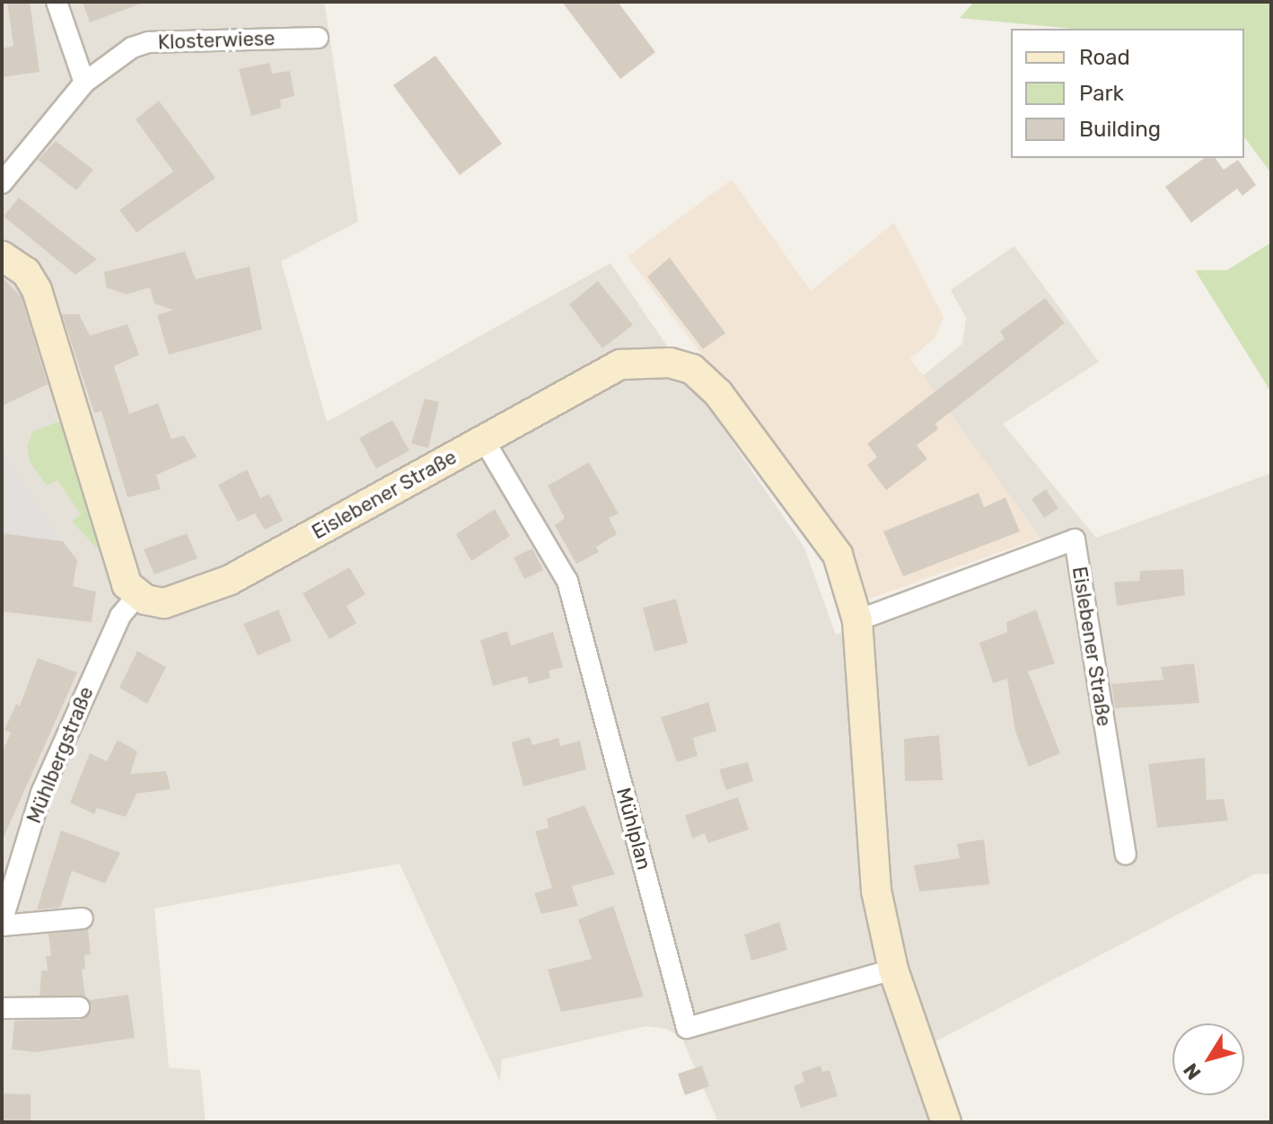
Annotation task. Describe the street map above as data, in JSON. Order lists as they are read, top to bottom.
{
  "streets": {
    "main road": ["Eislebener Straße"],
    "street": ["Klosterwiese", "Mühlbergstraße", "Mühlplan"]
  },
  "crossings": [
    ["Eislebener Straße", "Mühlbergstraße"],
    ["Eislebener Straße", "Mühlplan"]
  ],
  "legend": ["Road", "Park", "Building"],
  "north": "bottom left"
}
